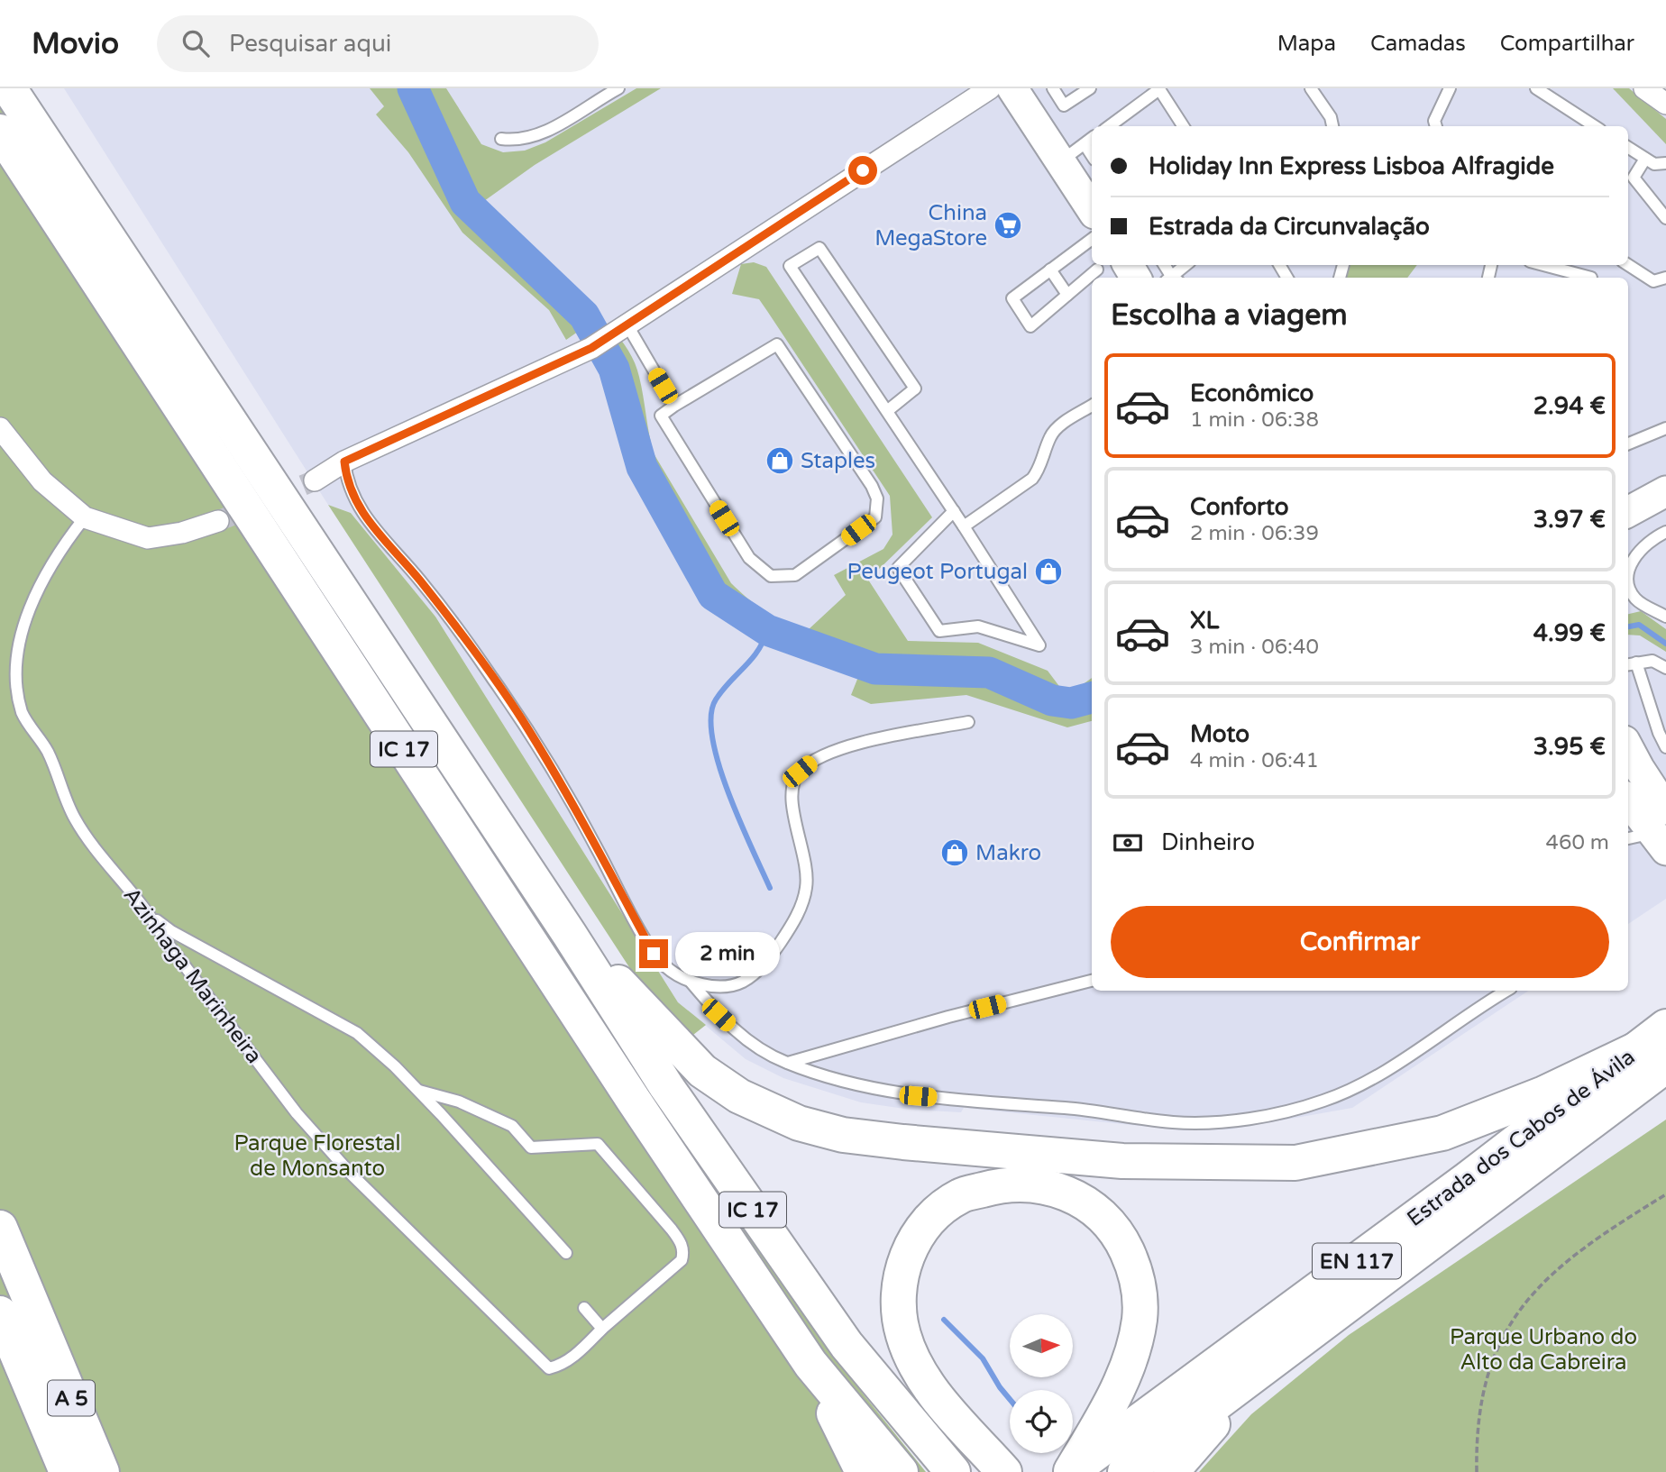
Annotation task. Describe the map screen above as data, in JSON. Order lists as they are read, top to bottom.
{
  "streets": {
    "highway": [
      "IC 17",
      "Estrada dos Cabos de Ávila",
      "EN 117",
      "A 5"
    ],
    "lane": ["Azinhaga Marinheira"]
  },
  "crossings": [
    ["Estrada dos Cabos de Ávila", "EN 117"]
  ],
  "parks": ["Parque Florestal de Monsanto", "Parque Urbano do Alto da Cabreira"],
  "places": {
    "supermarket": ["China MegaStore"],
    "shop": ["Staples", "Peugeot Portugal", "Makro"]
  },
  "north": "right",
  "page": {
    "header": "Movio",
    "search": "Pesquisar aqui",
    "nav": ["Mapa", "Camadas", "Compartilhar"],
    "banner": ["Holiday Inn Express Lisboa Alfragide", "Estrada da Circunvalação"],
    "heading": "Escolha a viagem",
    "list": [
      {
        "name": "Econômico",
        "note": "1 min · 06:38",
        "value": "2.94 €"
      },
      {
        "name": "Conforto",
        "note": "2 min · 06:39",
        "value": "3.97 €"
      },
      {
        "name": "XL",
        "note": "3 min · 06:40",
        "value": "4.99 €"
      },
      {
        "name": "Moto",
        "note": "4 min · 06:41",
        "value": "3.95 €"
      }
    ],
    "pay": ["Dinheiro", "460 m"],
    "buttons": "Confirmar",
    "bubble": "2 min"
  }
}
